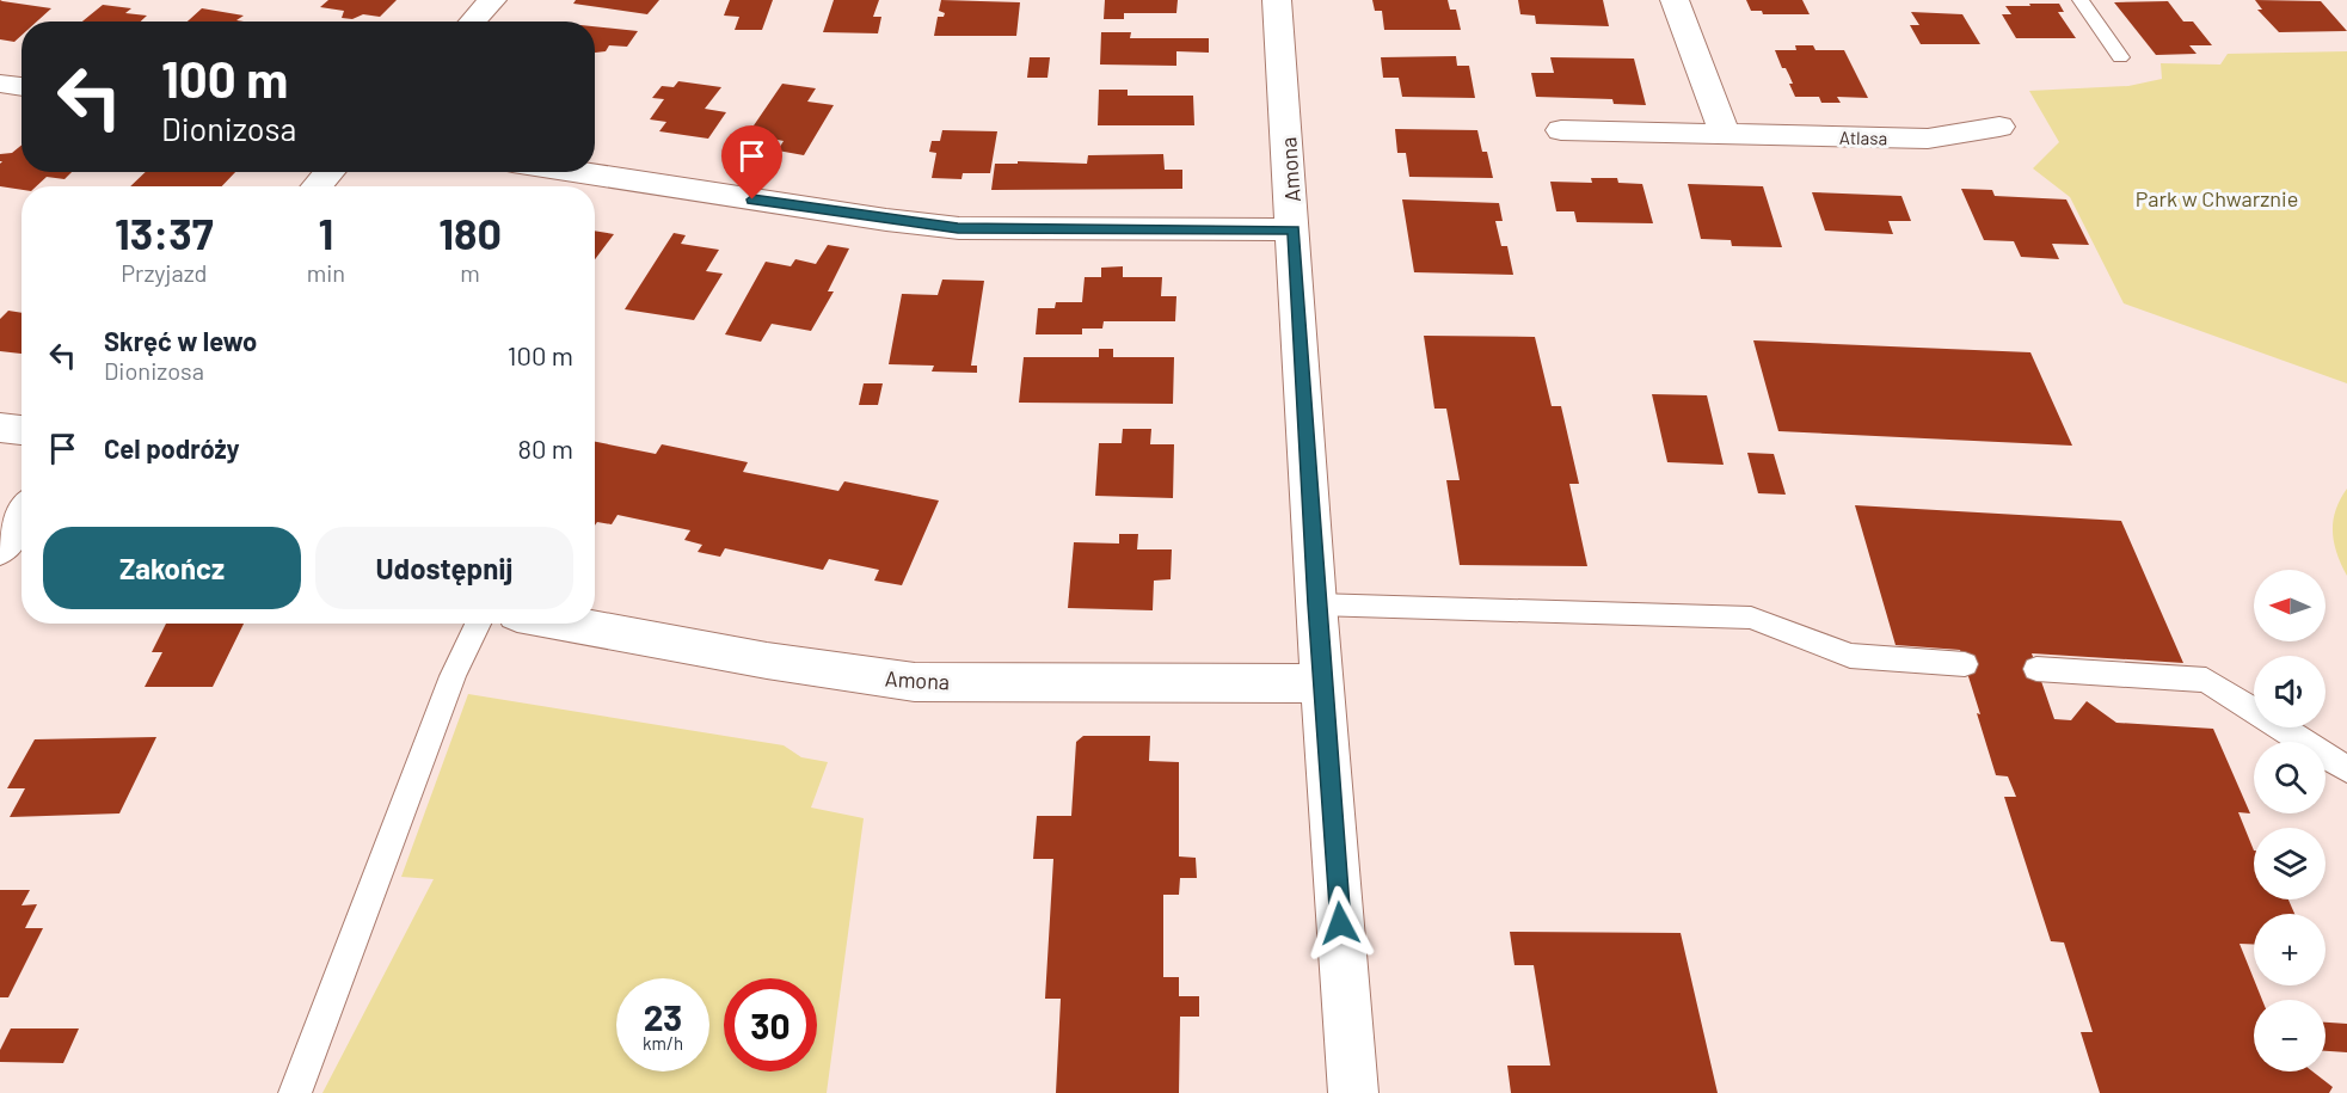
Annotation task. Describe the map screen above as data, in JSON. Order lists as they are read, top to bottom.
{
  "streets": {
    "street": ["Atlasa", "Amona"]
  },
  "parks": ["Park w Chwarznie"],
  "north": "left",
  "page": {
    "turn": ["100 m", "Dionizosa"],
    "eta": [
      "13:37",
      "Przyjazd",
      "1",
      "min",
      "180",
      "m"
    ],
    "list": [
      {
        "name": "Skręć w lewo",
        "note": "Dionizosa",
        "value": "100 m"
      },
      {
        "name": "Cel podróży",
        "value": "80 m"
      }
    ],
    "buttons": ["Zakończ", "Udostępnij"],
    "map_buttons": ["+", "−"],
    "speed": "23 km/h",
    "limit": "30"
  }
}
